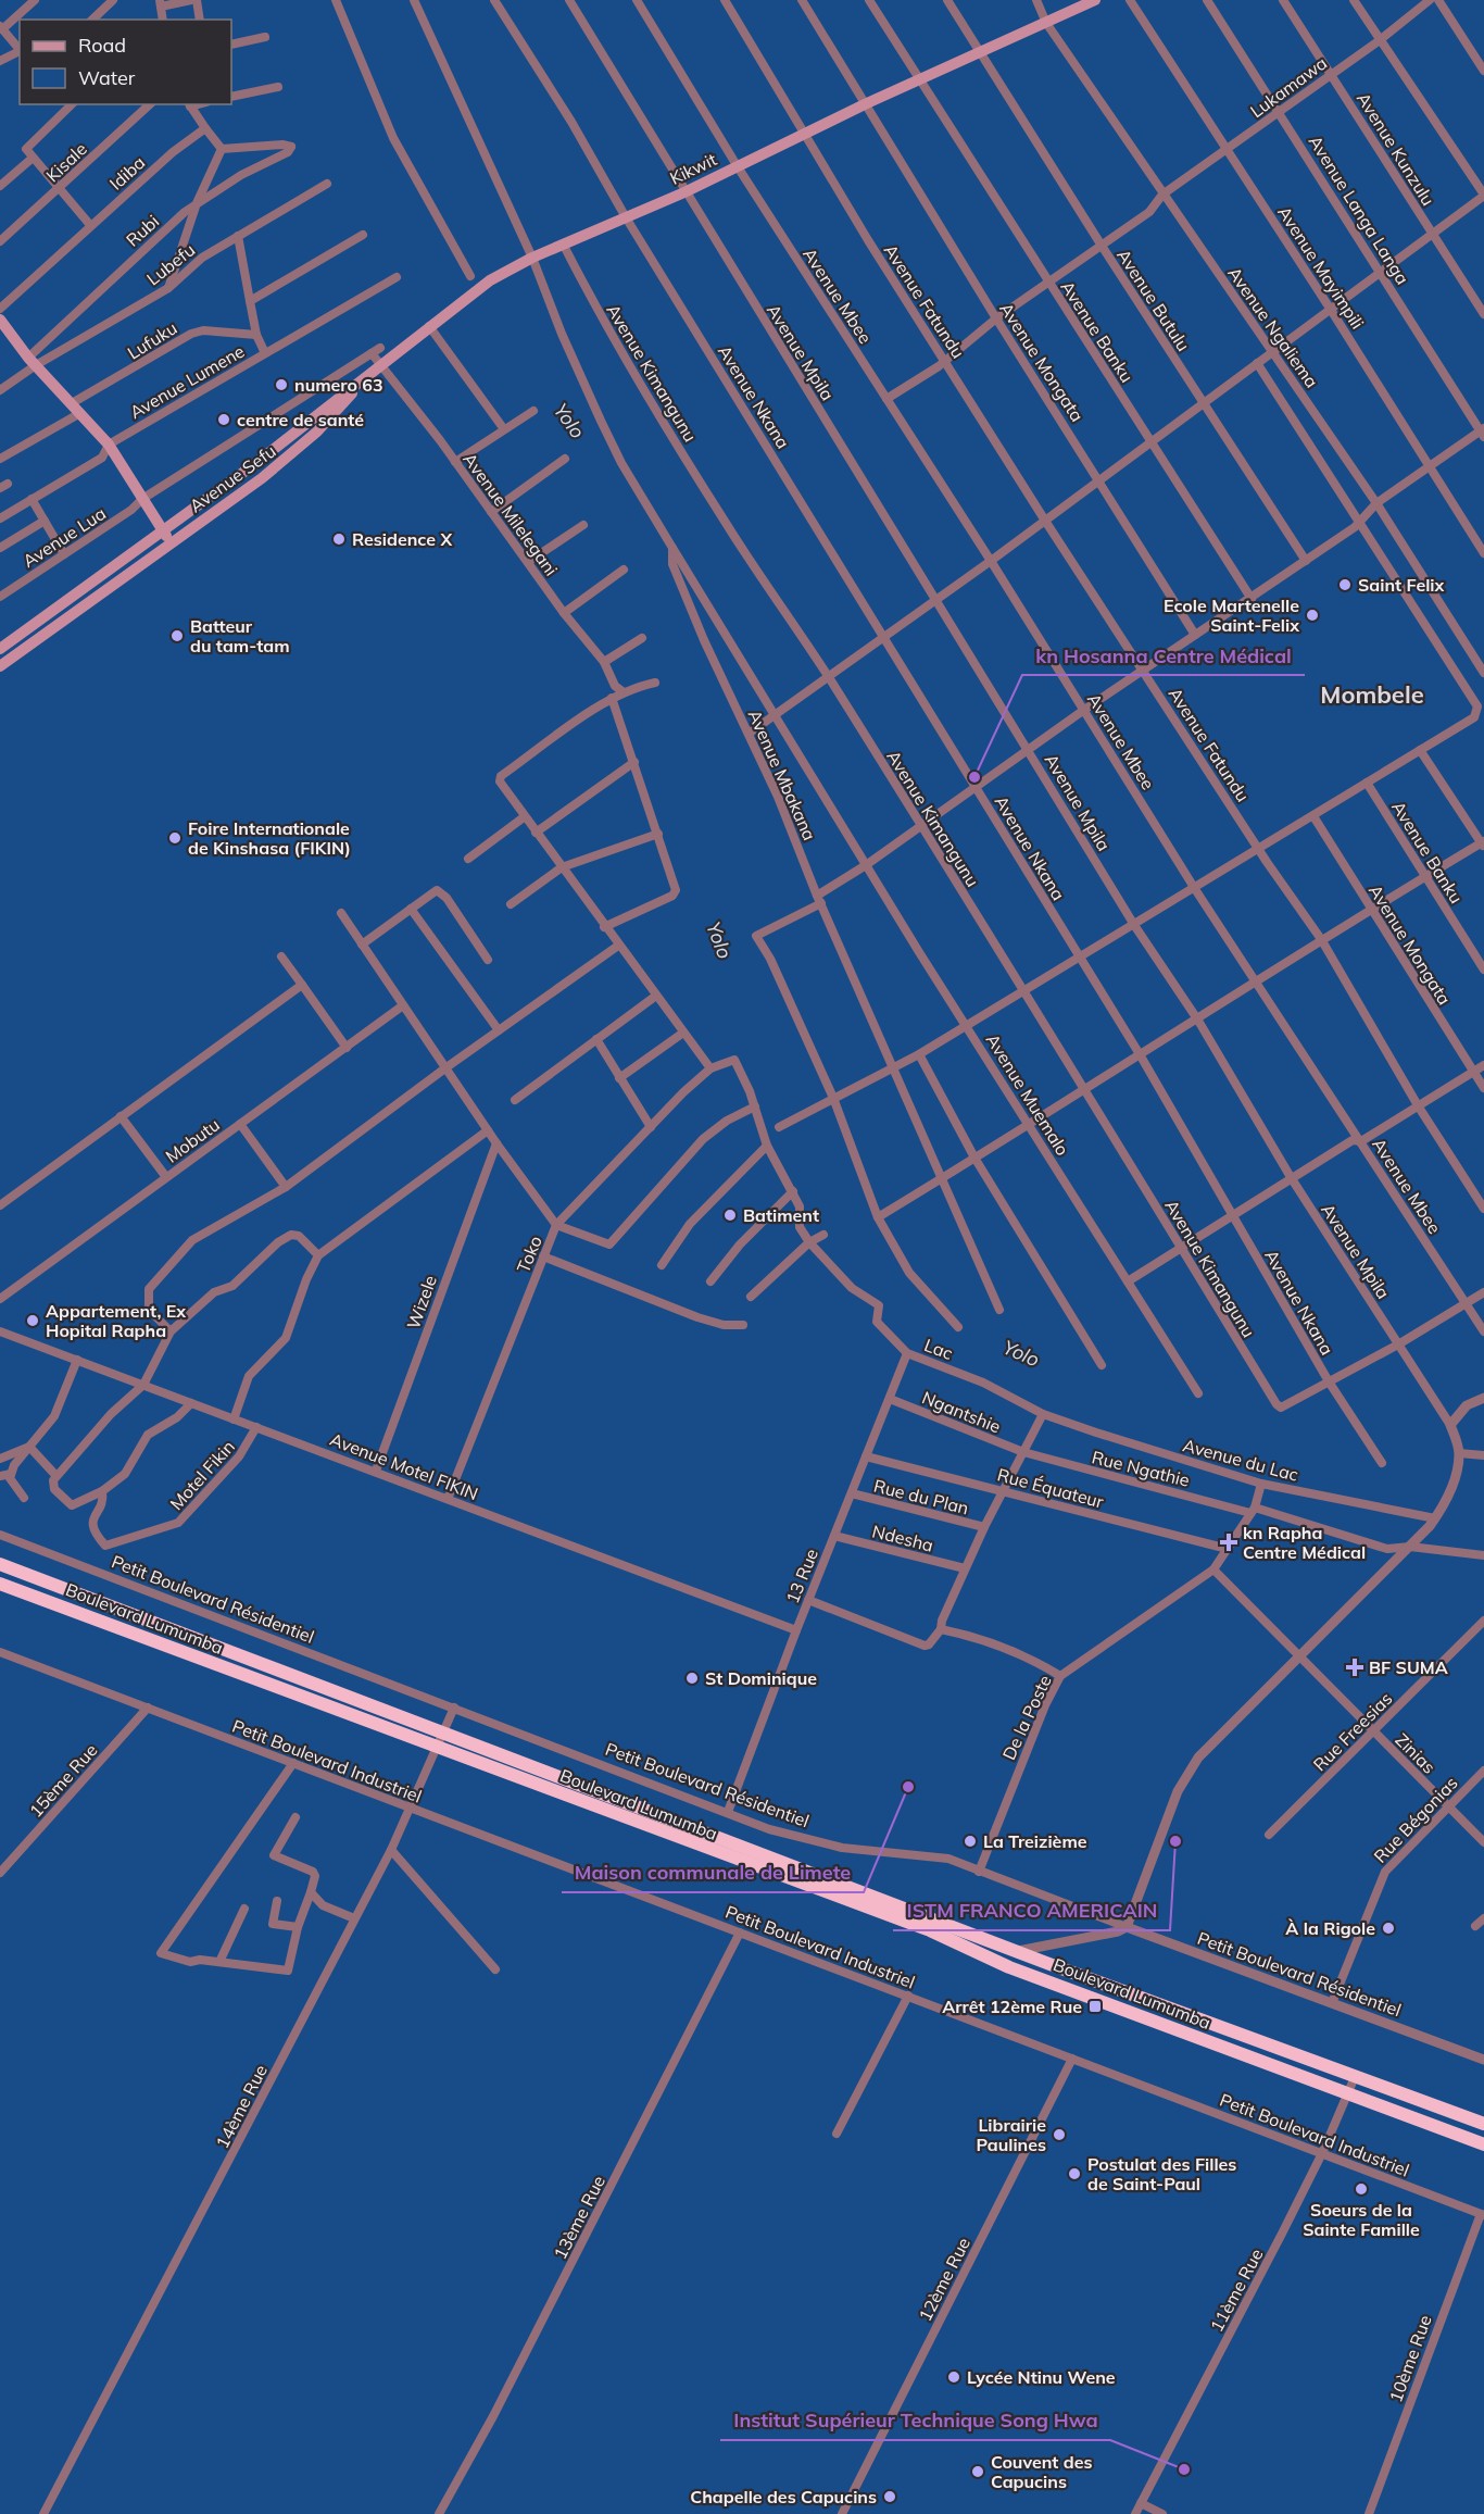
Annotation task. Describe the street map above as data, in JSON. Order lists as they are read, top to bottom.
{
  "streets": {
    "highway": ["Boulevard Lumumba"],
    "main road": ["Kikwit", "Avenue Sefu"],
    "street": [
      "Lukamawa",
      "Avenue Kunzulu",
      "Kisale",
      "Idiba",
      "Avenue Langa Langa",
      "Rubi",
      "Lubefu",
      "Avenue Mayimpili",
      "Avenue Mbee",
      "Avenue Butulu",
      "Avenue Fatundu",
      "Avenue Ngaliema",
      "Avenue Banku",
      "Lufuku",
      "Avenue Mpila",
      "Avenue Mongata",
      "Avenue Kimangunu",
      "Avenue Lumene",
      "Avenue Nkana",
      "Avenue Milelegani",
      "Avenue Lua",
      "Avenue Mbakana",
      "Avenue Muemalo",
      "Mobutu",
      "Toko",
      "Wizele",
      "Lac",
      "Ngantshie",
      "Avenue du Lac",
      "Avenue Motel FIKIN",
      "Rue Ngathie",
      "Motel Fikin",
      "Rue Équateur",
      "Rue du Plan",
      "Ndesha",
      "13 Rue",
      "Petit Boulevard Résidentiel",
      "De la Poste",
      "Rue Freesias",
      "Zinias",
      "Petit Boulevard Industriel",
      "15ème Rue",
      "Rue Bégonias",
      "14ème Rue",
      "13ème Rue",
      "12ème Rue",
      "11ème Rue",
      "10ème Rue"
    ]
  },
  "crossings": [
    ["Lukamawa", "Avenue Kunzulu"],
    ["Lukamawa", "Avenue Langa Langa"],
    ["Lukamawa", "Avenue Mayimpili"],
    ["Lukamawa", "Avenue Mbee"],
    ["Lukamawa", "Avenue Butulu"],
    ["Lukamawa", "Avenue Fatundu"],
    ["Lukamawa", "Avenue Ngaliema"],
    ["Lukamawa", "Avenue Banku"],
    ["Lukamawa", "Avenue Mongata"],
    ["Kikwit", "Avenue Mbee"],
    ["Kikwit", "Avenue Butulu"],
    ["Kikwit", "Avenue Fatundu"],
    ["Kikwit", "Avenue Ngaliema"],
    ["Kikwit", "Avenue Banku"],
    ["Kikwit", "Avenue Mpila"],
    ["Kikwit", "Avenue Mongata"],
    ["Kikwit", "Avenue Kimangunu"],
    ["Kikwit", "Avenue Nkana"],
    ["Kikwit", "Avenue Sefu"],
    ["Kikwit", "Avenue Milelegani"],
    ["Kikwit", "Avenue Mbakana"],
    ["Rubi", "Lubefu"],
    ["Avenue Kimangunu", "Avenue Nkana"],
    ["Avenue Sefu", "Avenue Milelegani"],
    ["Avenue Milelegani", "Avenue Lua"],
    ["Avenue Mbakana", "Avenue Muemalo"],
    ["Toko", "Avenue Motel FIKIN"],
    ["Wizele", "Avenue Motel FIKIN"],
    ["Lac", "Avenue du Lac"],
    ["Lac", "13 Rue"],
    ["Ngantshie", "Rue Ngathie"],
    ["Ngantshie", "13 Rue"],
    ["Avenue du Lac", "De la Poste"],
    ["Avenue Motel FIKIN", "Motel Fikin"],
    ["Avenue Motel FIKIN", "13 Rue"],
    ["Rue Ngathie", "De la Poste"],
    ["Rue Équateur", "13 Rue"],
    ["Rue Équateur", "De la Poste"],
    ["Rue du Plan", "13 Rue"],
    ["Ndesha", "13 Rue"],
    ["13 Rue", "Petit Boulevard Résidentiel"],
    ["Petit Boulevard Résidentiel", "De la Poste"],
    ["Petit Boulevard Résidentiel", "Rue Bégonias"],
    ["Petit Boulevard Résidentiel", "14ème Rue"],
    ["Boulevard Lumumba", "14ème Rue"],
    ["Boulevard Lumumba", "11ème Rue"],
    ["Rue Freesias", "Zinias"],
    ["Zinias", "Rue Bégonias"],
    ["Petit Boulevard Industriel", "15ème Rue"],
    ["Petit Boulevard Industriel", "14ème Rue"],
    ["Petit Boulevard Industriel", "13ème Rue"],
    ["Petit Boulevard Industriel", "12ème Rue"],
    ["Petit Boulevard Industriel", "11ème Rue"],
    ["Petit Boulevard Industriel", "10ème Rue"]
  ],
  "districts": ["Mombele"],
  "water": ["Yolo"],
  "places": {
    "other": [
      "numero 63",
      "centre de santé",
      "Residence X",
      "Saint Felix",
      "Ecole Martenelle Saint-Felix",
      "Batteur du tam-tam",
      "kn Hosanna Centre Médical",
      "Foire Internationale de Kinshasa (FIKIN)",
      "Batiment",
      "Appartement, Ex Hopital Rapha",
      "St Dominique",
      "Maison communale de Limete",
      "La Treizième",
      "ISTM FRANCO AMERICAIN",
      "À la Rigole",
      "Librairie Paulines",
      "Postulat des Filles de Saint-Paul",
      "Soeurs de la Sainte Famille",
      "Lycée Ntinu Wene",
      "Institut Supérieur Technique Song Hwa",
      "Couvent des Capucins",
      "Chapelle des Capucins"
    ],
    "health": ["kn Rapha Centre Médical", "BF SUMA"],
    "transit": ["Arrêt 12ème Rue"]
  },
  "legend": ["Road", "Water"]
}
